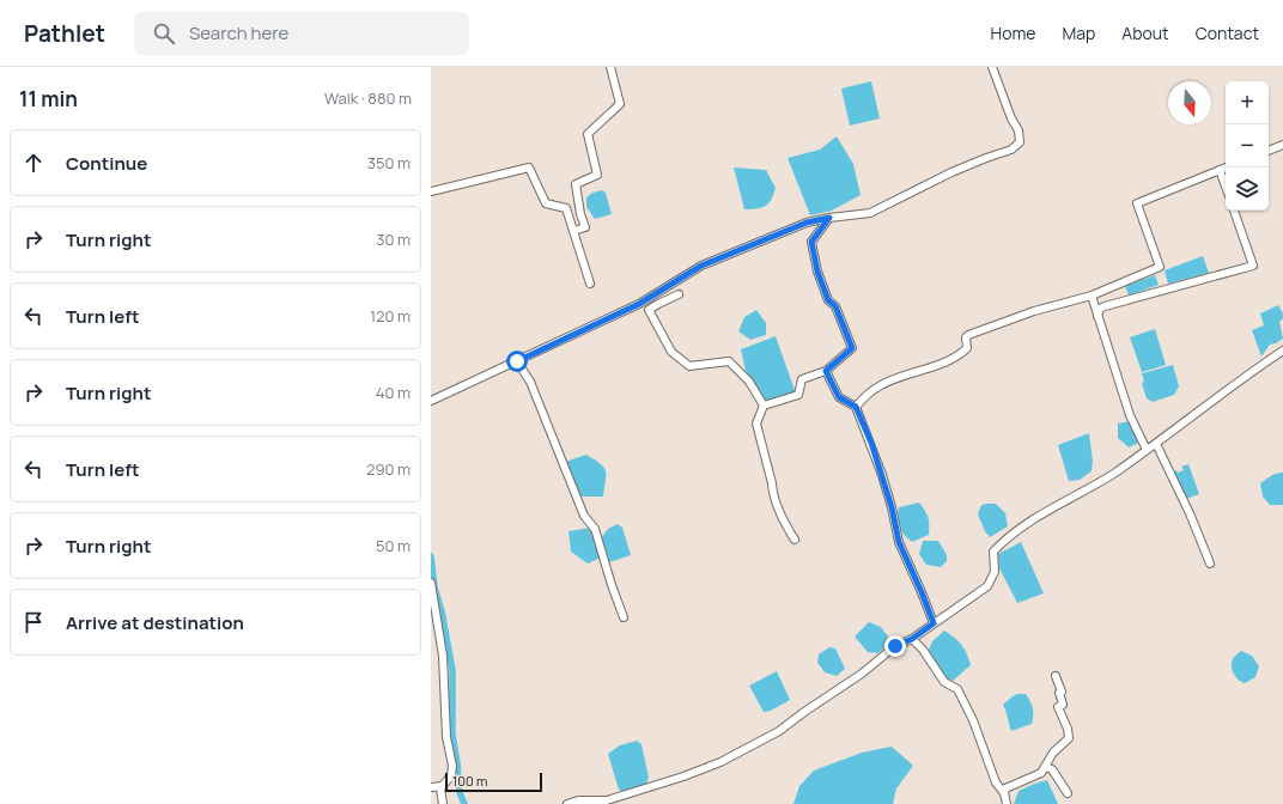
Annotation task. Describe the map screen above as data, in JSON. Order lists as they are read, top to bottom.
{
  "scale_bar": "100 m",
  "north": "bottom",
  "page": {
    "header": "Pathlet",
    "search": "Search here",
    "nav": [
      "Home",
      "Map",
      "About",
      "Contact"
    ],
    "heading": ["11 min", "Walk · 880 m"],
    "map_buttons": ["+", "−"],
    "list": [
      ["Continue", "350 m"],
      ["Turn right", "30 m"],
      ["Turn left", "120 m"],
      ["Turn right", "40 m"],
      ["Turn left", "290 m"],
      ["Turn right", "50 m"],
      "Arrive at destination"
    ],
    "scale": "100 m"
  }
}
